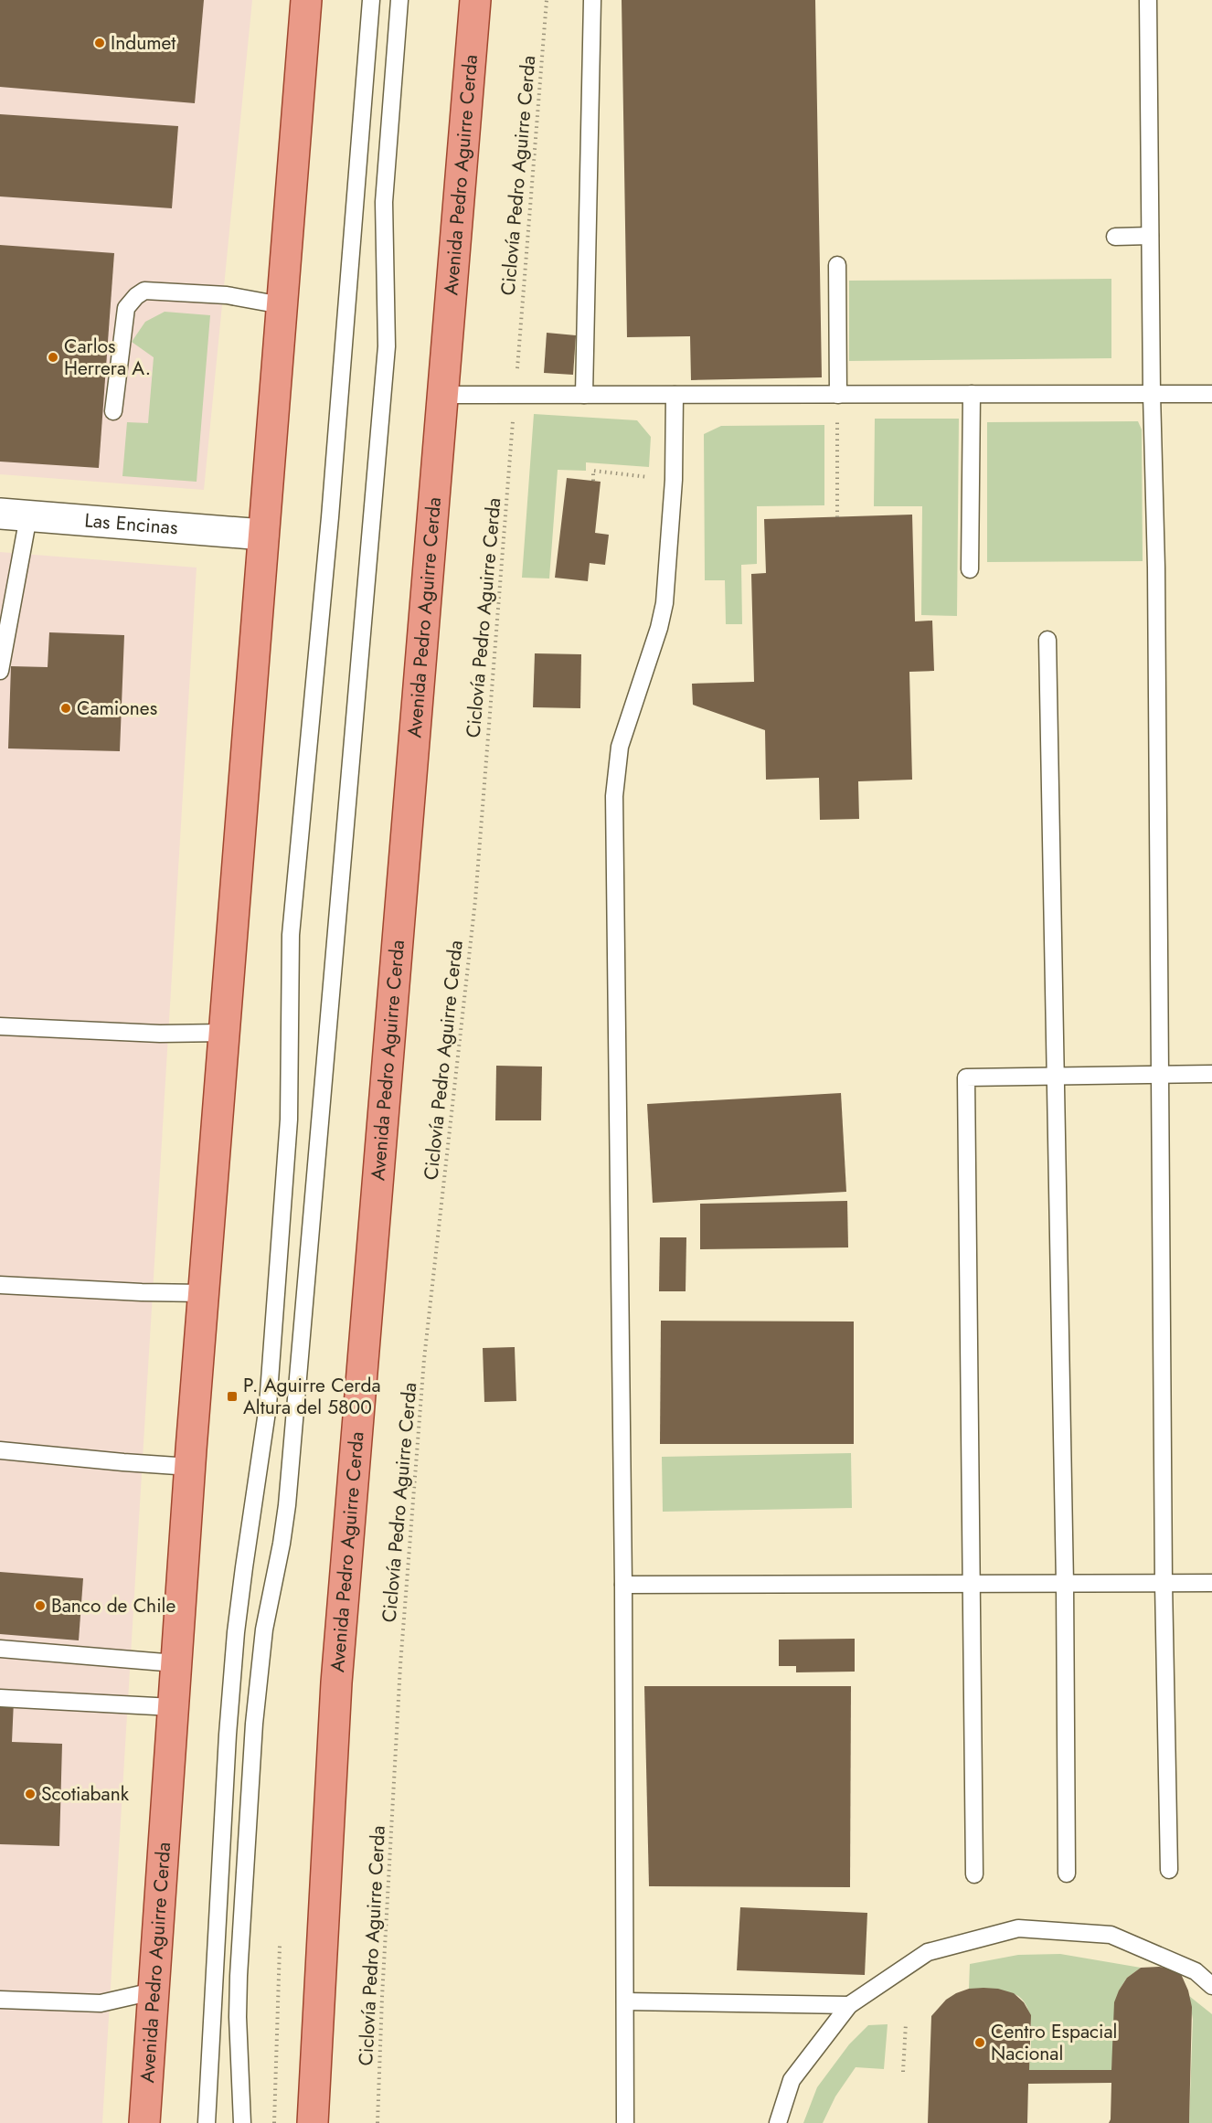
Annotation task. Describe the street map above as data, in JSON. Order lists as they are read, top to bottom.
{
  "streets": {
    "main road": ["Avenida Pedro Aguirre Cerda"],
    "street": ["Las Encinas"],
    "path": ["Ciclovía Pedro Aguirre Cerda"]
  },
  "crossings": [
    ["Avenida Pedro Aguirre Cerda", "Las Encinas"]
  ],
  "places": {
    "other": [
      "Indumet",
      "Carlos Herrera A.",
      "Camiones",
      "Banco de Chile",
      "Scotiabank",
      "Centro Espacial Nacional"
    ],
    "transit": ["P. Aguirre Cerda Altura del 5800"]
  }
}
